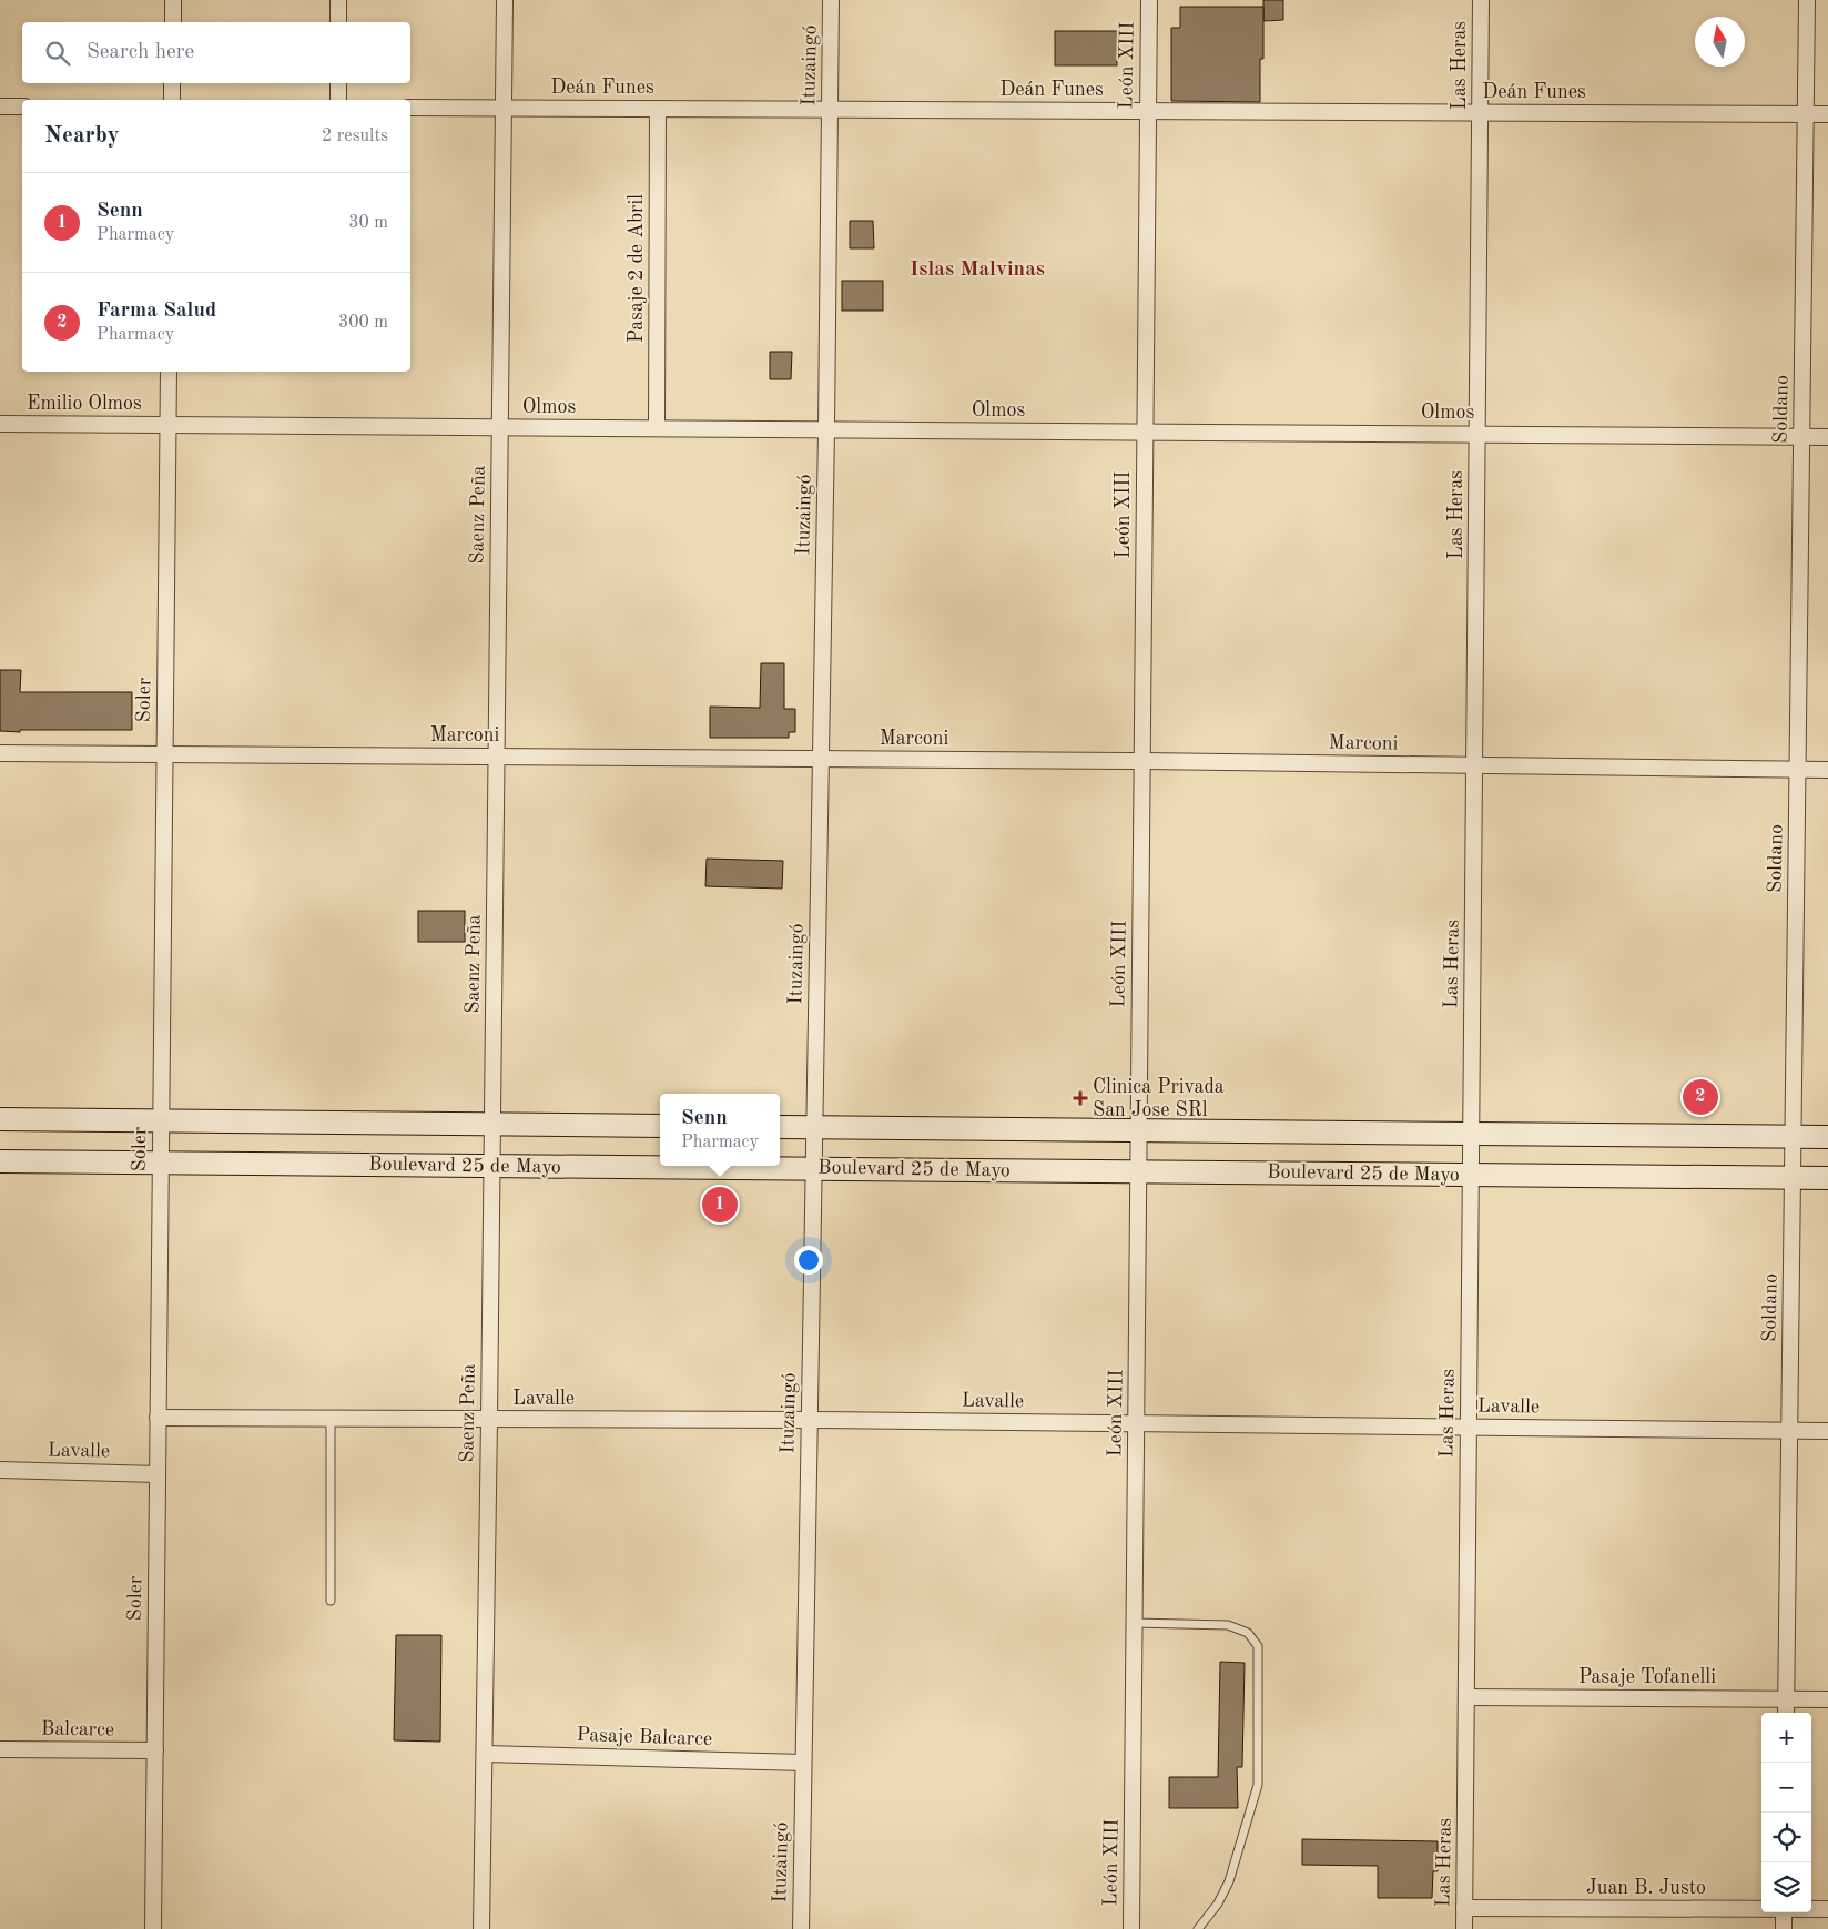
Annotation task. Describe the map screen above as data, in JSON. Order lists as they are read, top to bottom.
{
  "streets": {
    "street": [
      "Ituzaingó",
      "León XIII",
      "Las Heras",
      "Deán Funes",
      "Pasaje 2 de Abril",
      "Emilio Olmos",
      "Olmos",
      "Soldano",
      "Saenz Peña",
      "Soler",
      "Marconi",
      "Boulevard 25 de Mayo",
      "Lavalle",
      "Pasaje Tofanelli",
      "Balcarce",
      "Pasaje Balcarce",
      "Juan B. Justo"
    ]
  },
  "crossings": [
    ["Ituzaingó", "Deán Funes"],
    ["Ituzaingó", "Olmos"],
    ["Ituzaingó", "Marconi"],
    ["Ituzaingó", "Boulevard 25 de Mayo"],
    ["Ituzaingó", "Lavalle"],
    ["Ituzaingó", "Pasaje Balcarce"],
    ["León XIII", "Deán Funes"],
    ["León XIII", "Olmos"],
    ["León XIII", "Marconi"],
    ["León XIII", "Boulevard 25 de Mayo"],
    ["León XIII", "Lavalle"],
    ["Las Heras", "Deán Funes"],
    ["Las Heras", "Olmos"],
    ["Las Heras", "Marconi"],
    ["Las Heras", "Boulevard 25 de Mayo"],
    ["Las Heras", "Lavalle"],
    ["Las Heras", "Pasaje Tofanelli"],
    ["Las Heras", "Juan B. Justo"],
    ["Deán Funes", "Pasaje 2 de Abril"],
    ["Deán Funes", "Soldano"],
    ["Deán Funes", "Saenz Peña"],
    ["Pasaje 2 de Abril", "Olmos"],
    ["Emilio Olmos", "Olmos"],
    ["Emilio Olmos", "Soler"],
    ["Olmos", "Soldano"],
    ["Olmos", "Saenz Peña"],
    ["Olmos", "Soler"],
    ["Soldano", "Marconi"],
    ["Soldano", "Boulevard 25 de Mayo"],
    ["Soldano", "Lavalle"],
    ["Soldano", "Pasaje Tofanelli"],
    ["Saenz Peña", "Marconi"],
    ["Saenz Peña", "Boulevard 25 de Mayo"],
    ["Saenz Peña", "Lavalle"],
    ["Saenz Peña", "Pasaje Balcarce"],
    ["Soler", "Marconi"],
    ["Soler", "Boulevard 25 de Mayo"],
    ["Soler", "Lavalle"],
    ["Soler", "Balcarce"]
  ],
  "districts": ["Islas Malvinas"],
  "places": {
    "health": ["Clinica Privada San Jose SRl"]
  },
  "north": "top",
  "page": {
    "search": "Search here",
    "heading": ["Nearby", "2 results"],
    "list": [
      {
        "mark": "1",
        "name": "Senn",
        "note": "Pharmacy",
        "value": "30 m"
      },
      {
        "mark": "2",
        "name": "Farma Salud",
        "note": "Pharmacy",
        "value": "300 m"
      }
    ],
    "pins": ["2", "1"],
    "popup": ["Senn", "Pharmacy"],
    "map_buttons": ["+", "−"]
  }
}
